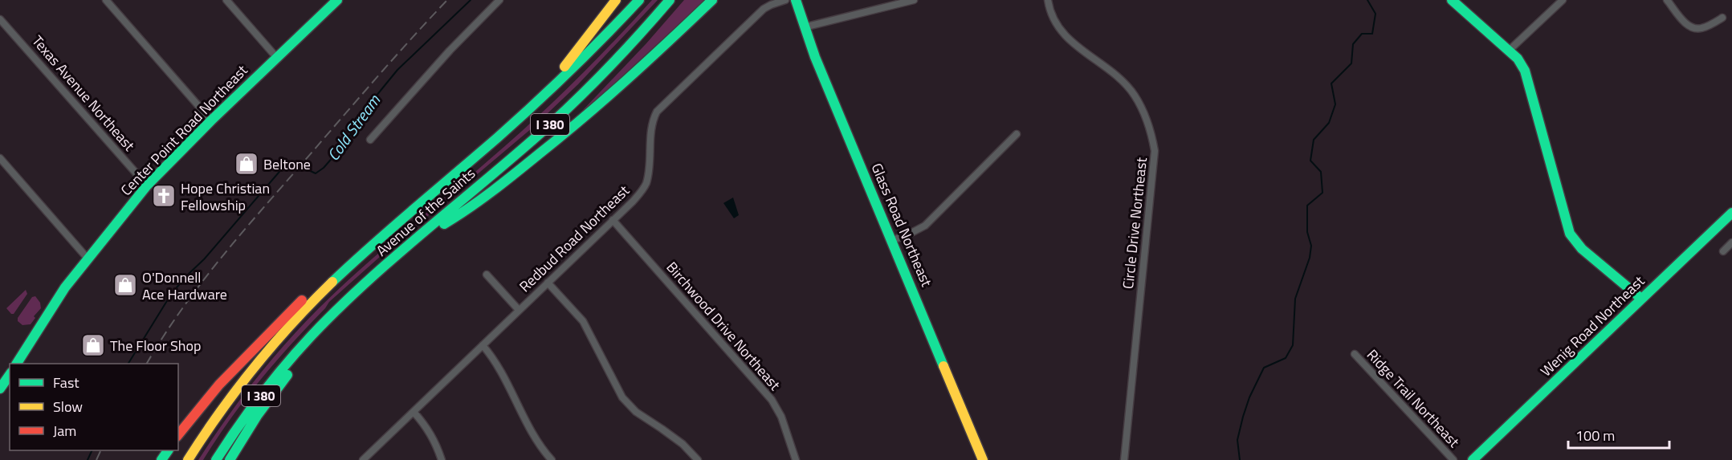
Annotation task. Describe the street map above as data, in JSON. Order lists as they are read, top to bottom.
{
  "streets": {
    "main road": [
      "I 380",
      "Center Point Road Northeast",
      "Avenue of the Saints",
      "Glass Road Northeast",
      "Wenig Road Northeast"
    ],
    "street": [
      "Texas Avenue Northeast",
      "Circle Drive Northeast",
      "Redbud Road Northeast",
      "Birchwood Drive Northeast",
      "Ridge Trail Northeast"
    ]
  },
  "crossings": [
    ["Texas Avenue Northeast", "Center Point Road Northeast"],
    ["Redbud Road Northeast", "Birchwood Drive Northeast"]
  ],
  "water": ["Cold Stream"],
  "places": {
    "shop": ["Beltone", "O'Donnell Ace Hardware", "The Floor Shop"],
    "church": ["Hope Christian Fellowship"]
  },
  "legend": ["Fast", "Slow", "Jam"],
  "scale_bar": "100 m"
}
